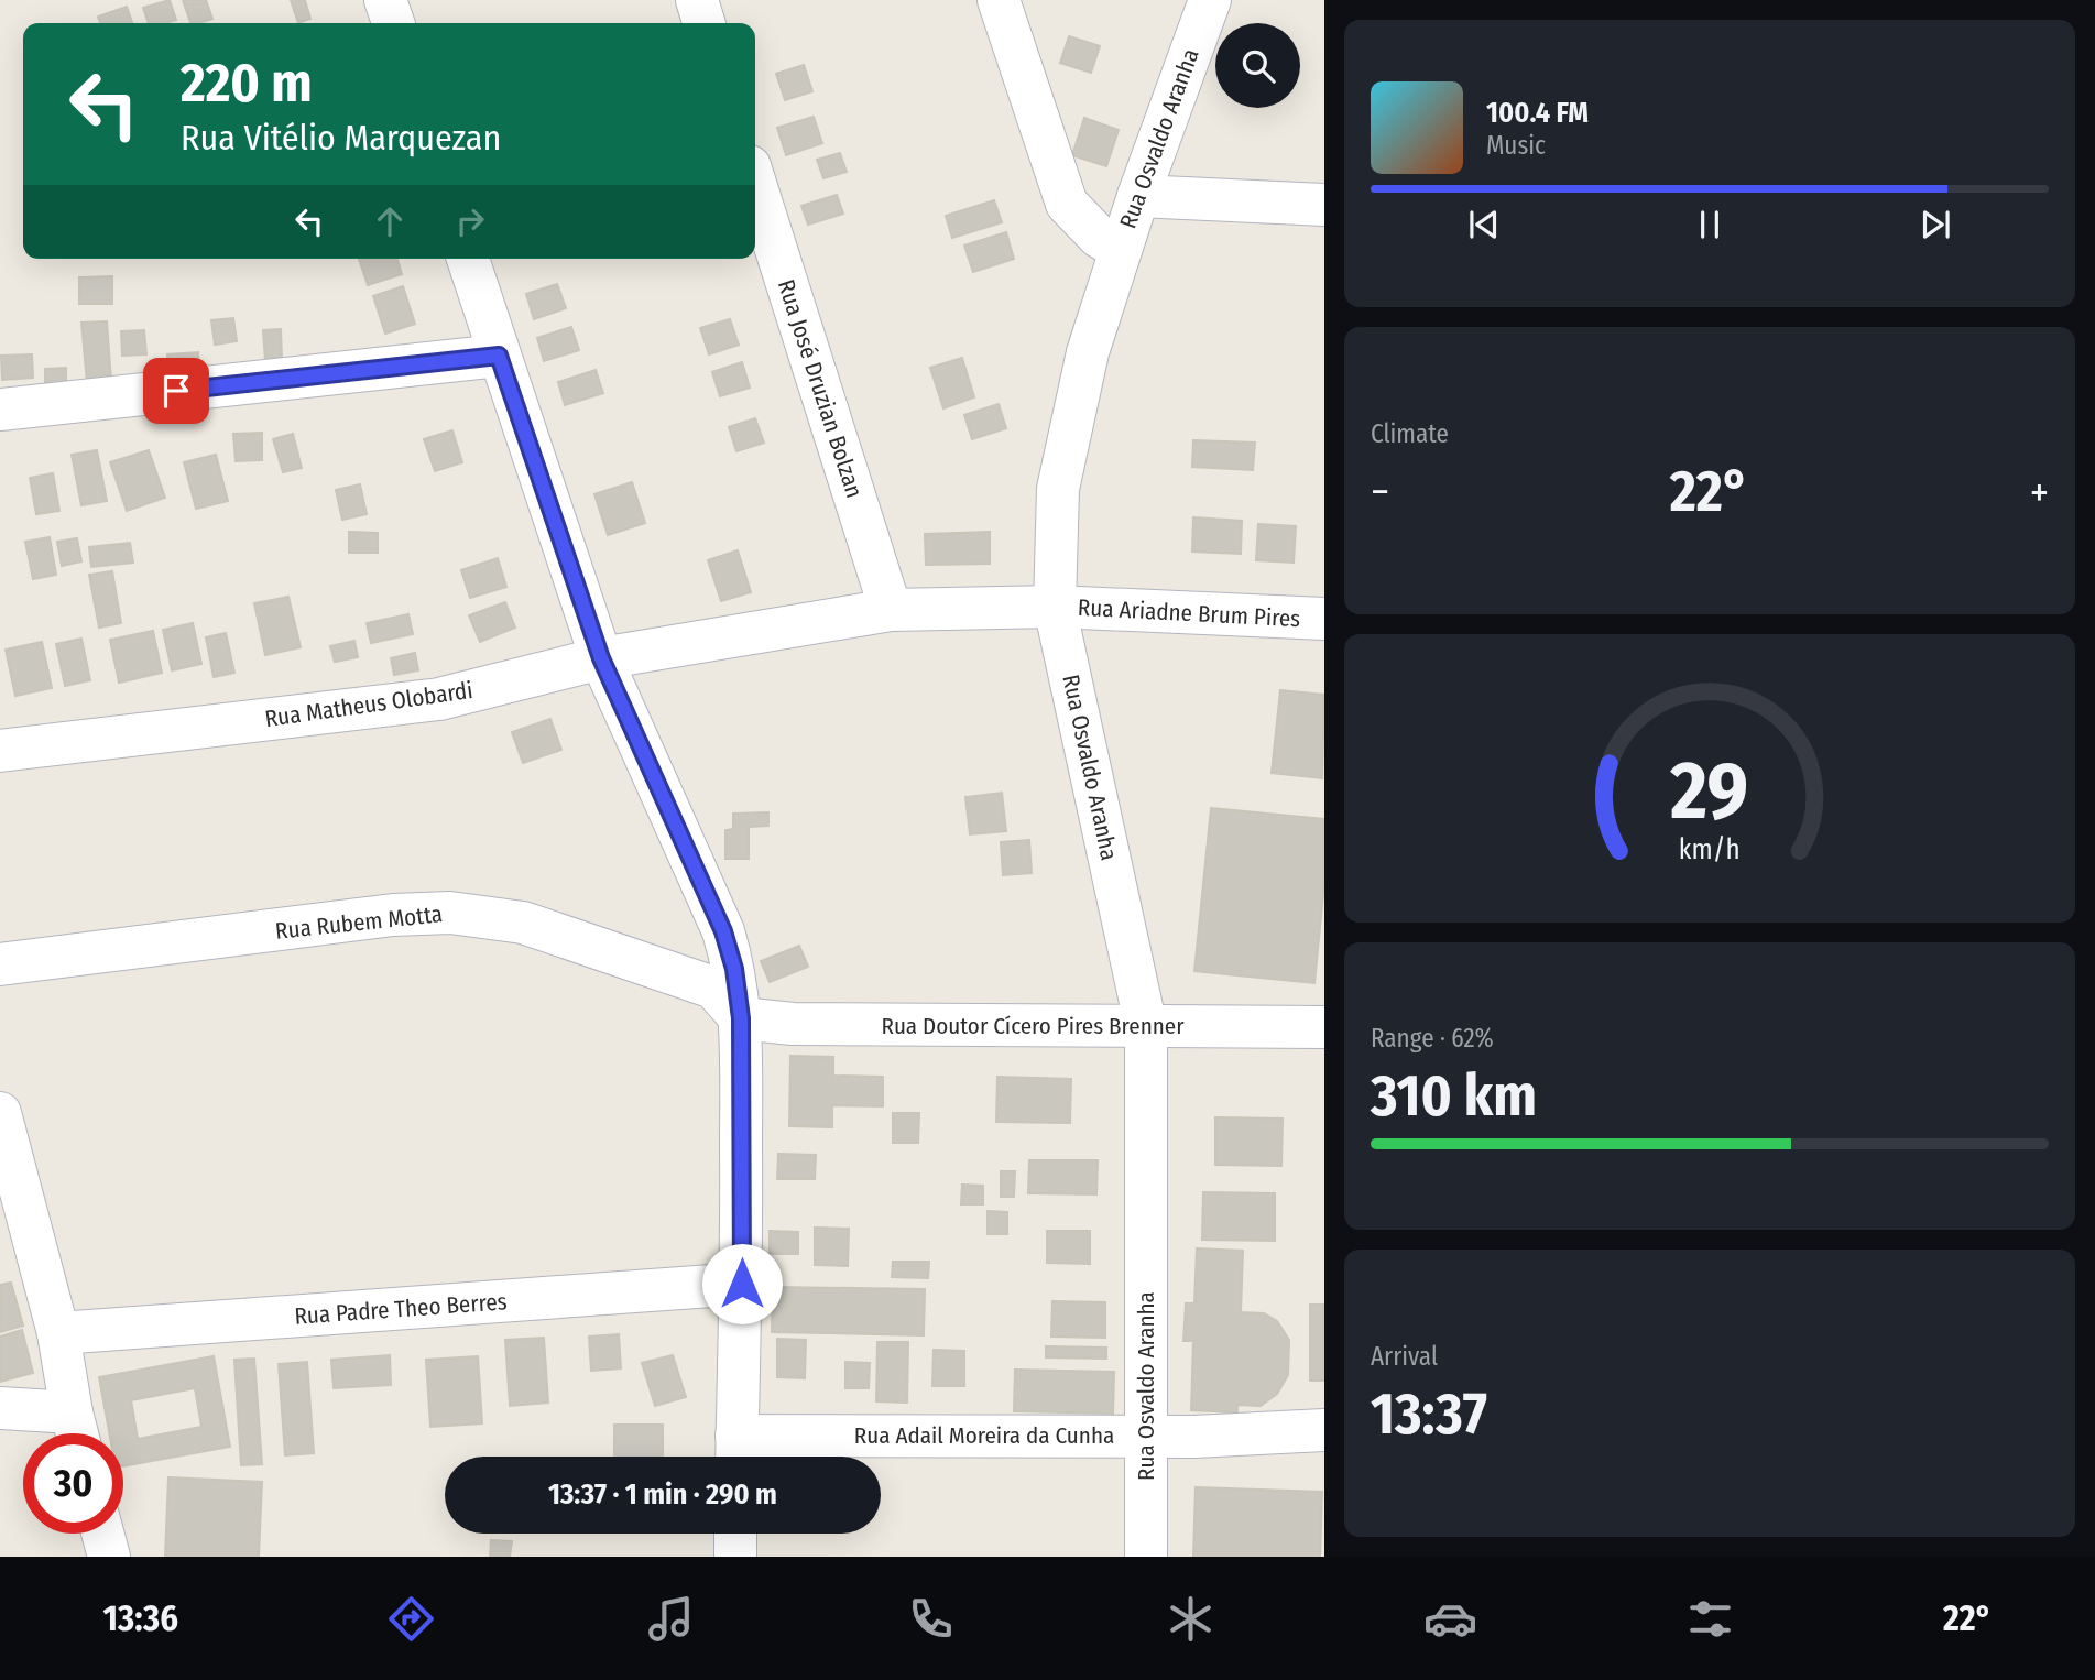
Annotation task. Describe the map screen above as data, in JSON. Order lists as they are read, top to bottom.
{
  "streets": {
    "street": [
      "Rua Osvaldo Aranha",
      "Rua José Druzian Bolzan",
      "Rua Ariadne Brum Pires",
      "Rua Matheus Olobardi",
      "Rua Rubem Motta",
      "Rua Doutor Cícero Pires Brenner",
      "Rua Padre Theo Berres",
      "Rua Adail Moreira da Cunha"
    ]
  },
  "crossings": [
    ["Rua Osvaldo Aranha", "Rua Ariadne Brum Pires"],
    ["Rua Osvaldo Aranha", "Rua Matheus Olobardi"],
    ["Rua Osvaldo Aranha", "Rua Doutor Cícero Pires Brenner"],
    ["Rua Osvaldo Aranha", "Rua Adail Moreira da Cunha"],
    ["Rua José Druzian Bolzan", "Rua Matheus Olobardi"],
    ["Rua Ariadne Brum Pires", "Rua Matheus Olobardi"],
    ["Rua Rubem Motta", "Rua Doutor Cícero Pires Brenner"]
  ],
  "page": {
    "turn": ["220 m", "Rua Vitélio Marquezan"],
    "song": ["100.4 FM", "Music"],
    "tile": [
      "Climate",
      ["Range · 62%", "310 km"],
      ["Arrival", "13:37"]
    ],
    "heat": ["−", "22°", "+"],
    "limit": "30",
    "trip": "13:37 · 1 min · 290 m",
    "tabs": ["13:36", "22°"],
    "gauge": ["29", "km/h"]
  }
}
